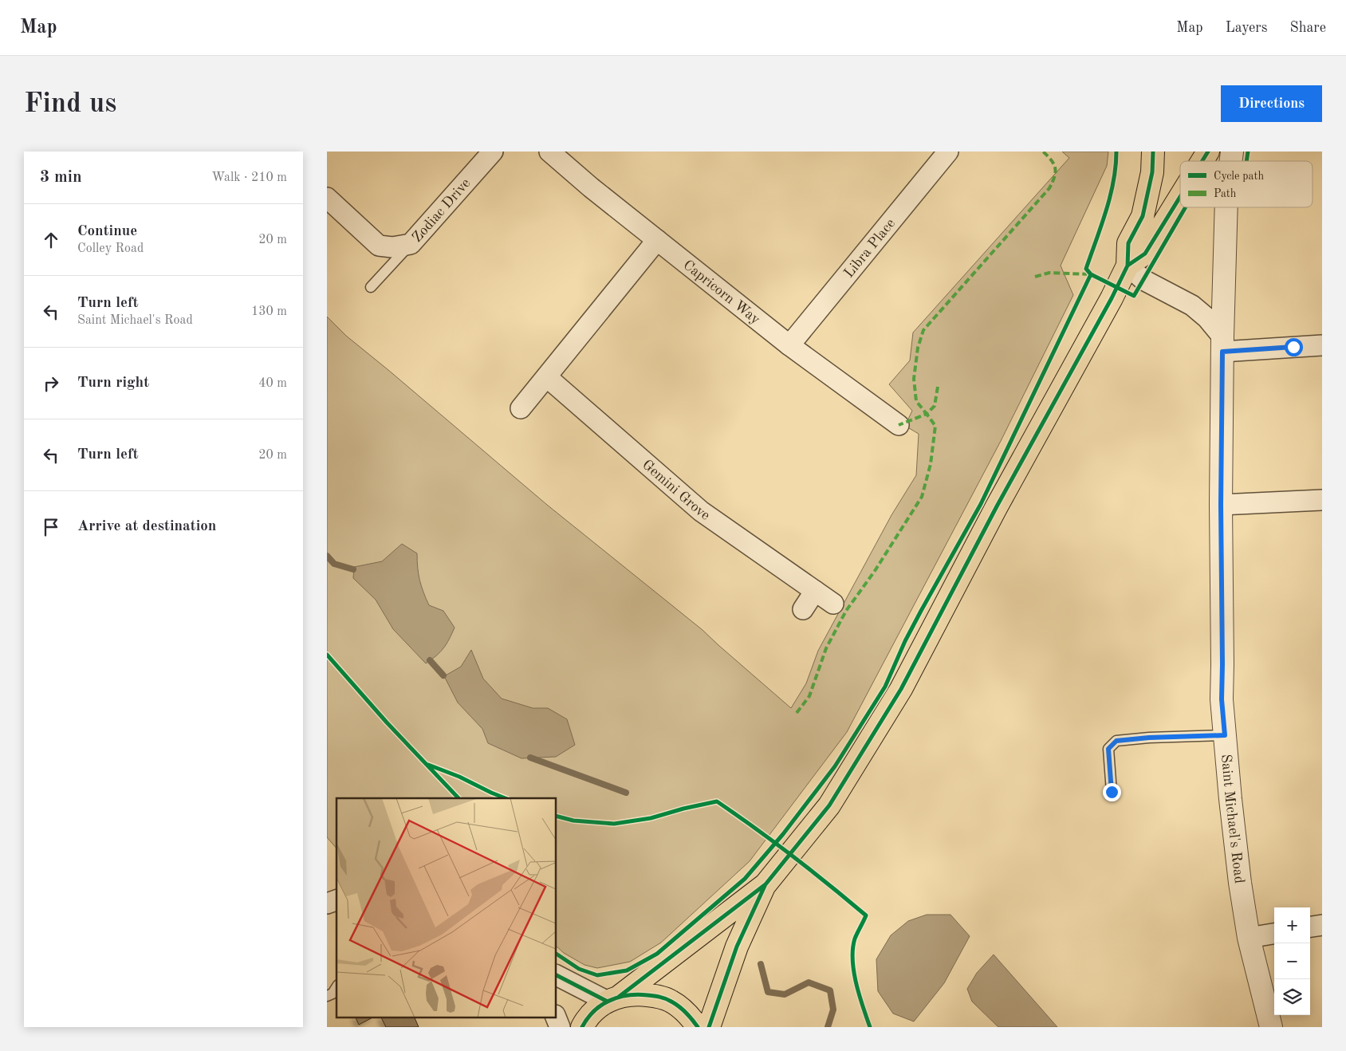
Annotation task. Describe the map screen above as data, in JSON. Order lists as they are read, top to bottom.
{
  "streets": {
    "street": [
      "Zodiac Drive",
      "Libra Place",
      "Capricorn Way",
      "Gemini Grove",
      "Saint Michael's Road"
    ]
  },
  "crossings": [
    ["Libra Place", "Capricorn Way"]
  ],
  "legend": ["Cycle path", "Path"],
  "page": {
    "header": "Map",
    "nav": ["Map", "Layers", "Share"],
    "buttons": "Directions",
    "title": "Find us",
    "heading": ["3 min", "Walk · 210 m"],
    "list": [
      ["Continue", "Colley Road", "20 m"],
      ["Turn left", "Saint Michael's Road", "130 m"],
      ["Turn right", "40 m"],
      ["Turn left", "20 m"],
      "Arrive at destination"
    ],
    "map_buttons": ["+", "−"]
  }
}
